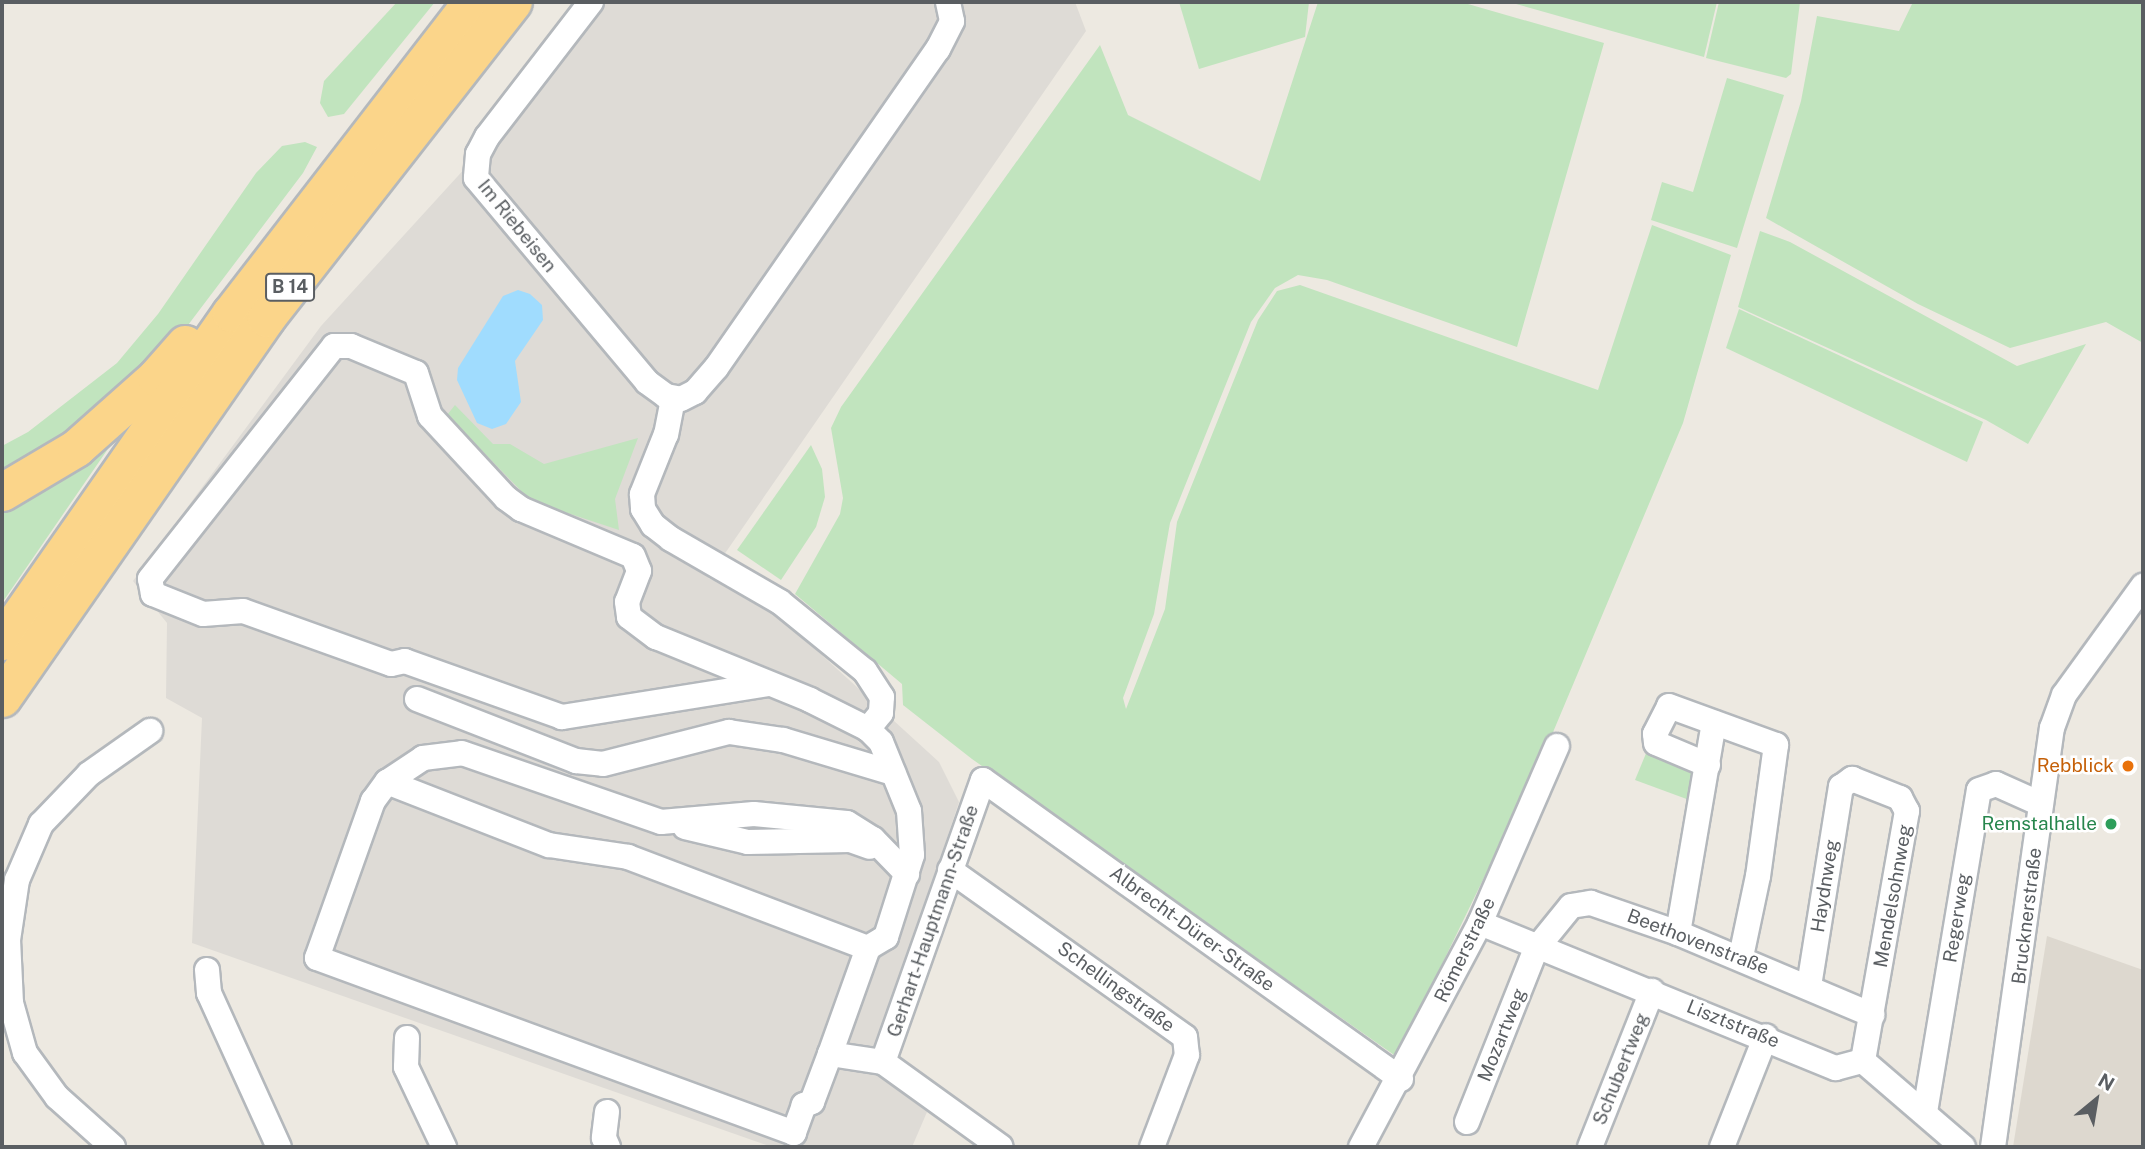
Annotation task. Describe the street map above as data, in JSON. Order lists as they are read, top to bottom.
{
  "streets": {
    "highway": ["B 14"],
    "street": [
      "Im Riebeisen",
      "Haydnweg",
      "Mendelsohnweg",
      "Brucknerstraße",
      "Regerweg",
      "Gerhart-Hauptmann-Straße",
      "Albrecht-Dürer-Straße",
      "Beethovenstraße",
      "Römerstraße",
      "Schellingstraße",
      "Lisztstraße",
      "Mozartweg",
      "Schubertweg"
    ]
  },
  "crossings": [
    ["Haydnweg", "Mendelsohnweg"],
    ["Haydnweg", "Beethovenstraße"],
    ["Mendelsohnweg", "Beethovenstraße"],
    ["Mendelsohnweg", "Lisztstraße"],
    ["Brucknerstraße", "Regerweg"],
    ["Gerhart-Hauptmann-Straße", "Albrecht-Dürer-Straße"],
    ["Gerhart-Hauptmann-Straße", "Schellingstraße"],
    ["Albrecht-Dürer-Straße", "Römerstraße"],
    ["Beethovenstraße", "Lisztstraße"],
    ["Beethovenstraße", "Mozartweg"],
    ["Römerstraße", "Lisztstraße"],
    ["Lisztstraße", "Mozartweg"],
    ["Lisztstraße", "Schubertweg"]
  ],
  "places": ["Rebblick", "Remstalhalle"],
  "north": "top right"
}
